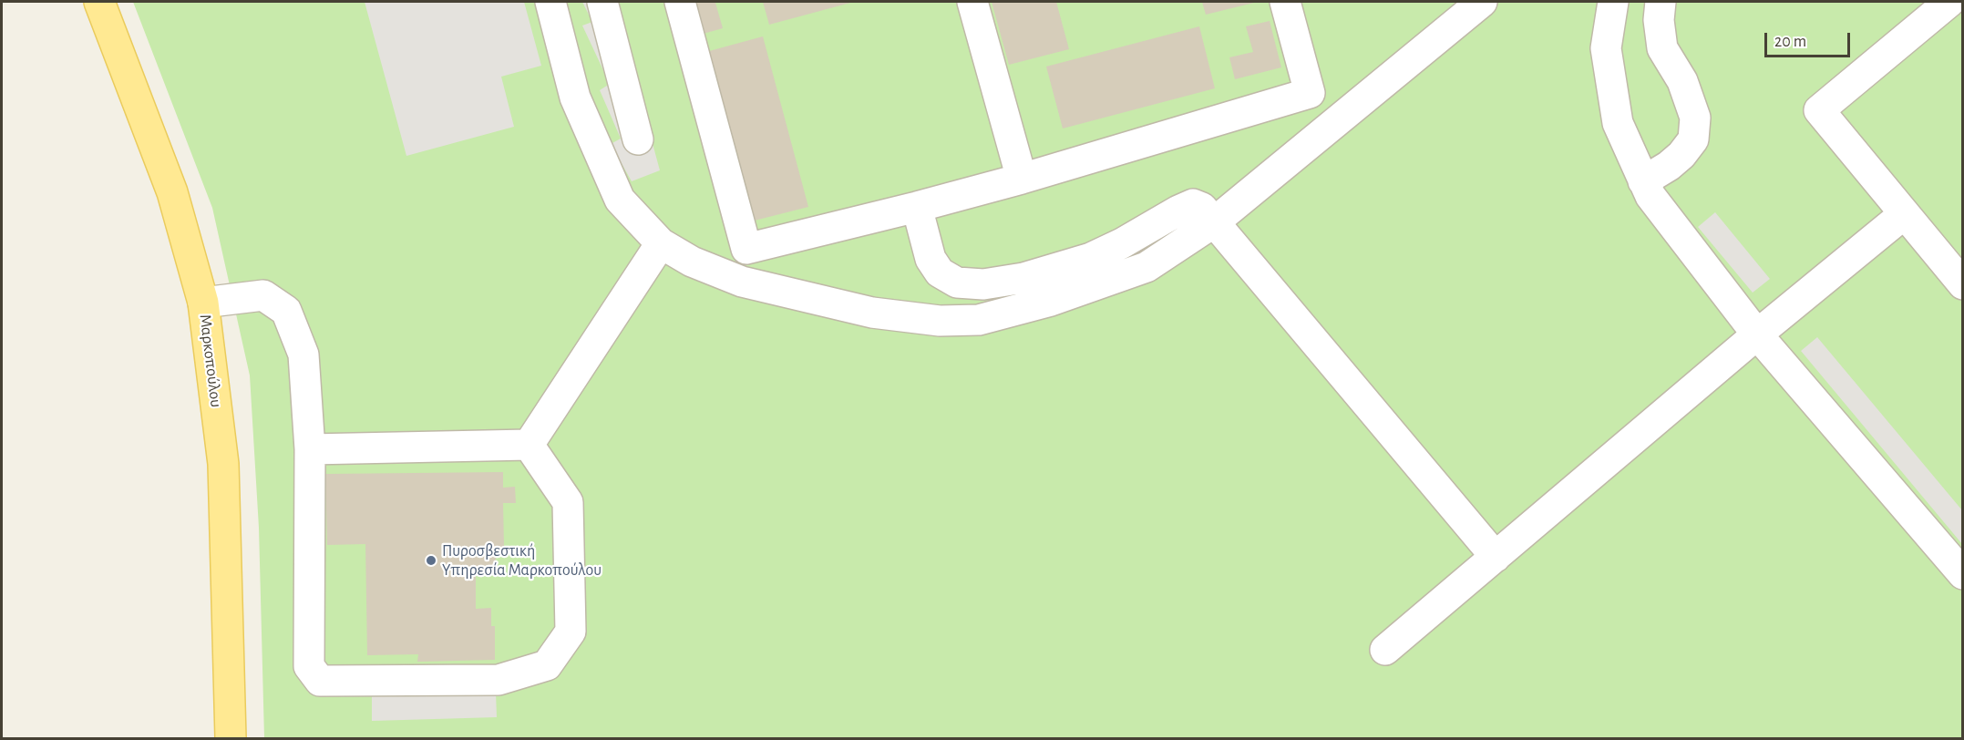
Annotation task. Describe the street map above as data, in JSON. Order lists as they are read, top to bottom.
{
  "streets": {
    "main road": ["Μαρκοπούλου"]
  },
  "places": ["Πυροσβεστική Υπηρεσία Μαρκοπούλου"],
  "scale_bar": "20 m"
}
